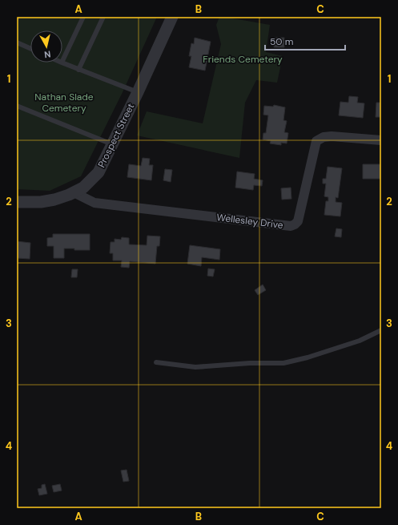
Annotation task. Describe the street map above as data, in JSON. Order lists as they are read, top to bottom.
{
  "streets": {
    "street": ["Prospect Street", "Wellesley Drive"]
  },
  "crossings": [
    ["Prospect Street", "Wellesley Drive"]
  ],
  "parks": ["Friends Cemetery", "Nathan Slade Cemetery"],
  "scale_bar": "50 m",
  "north": "bottom",
  "grid": {
    "columns": ["A", "B", "C"],
    "rows": [
      "1",
      "2",
      "3",
      "4"
    ]
  }
}
